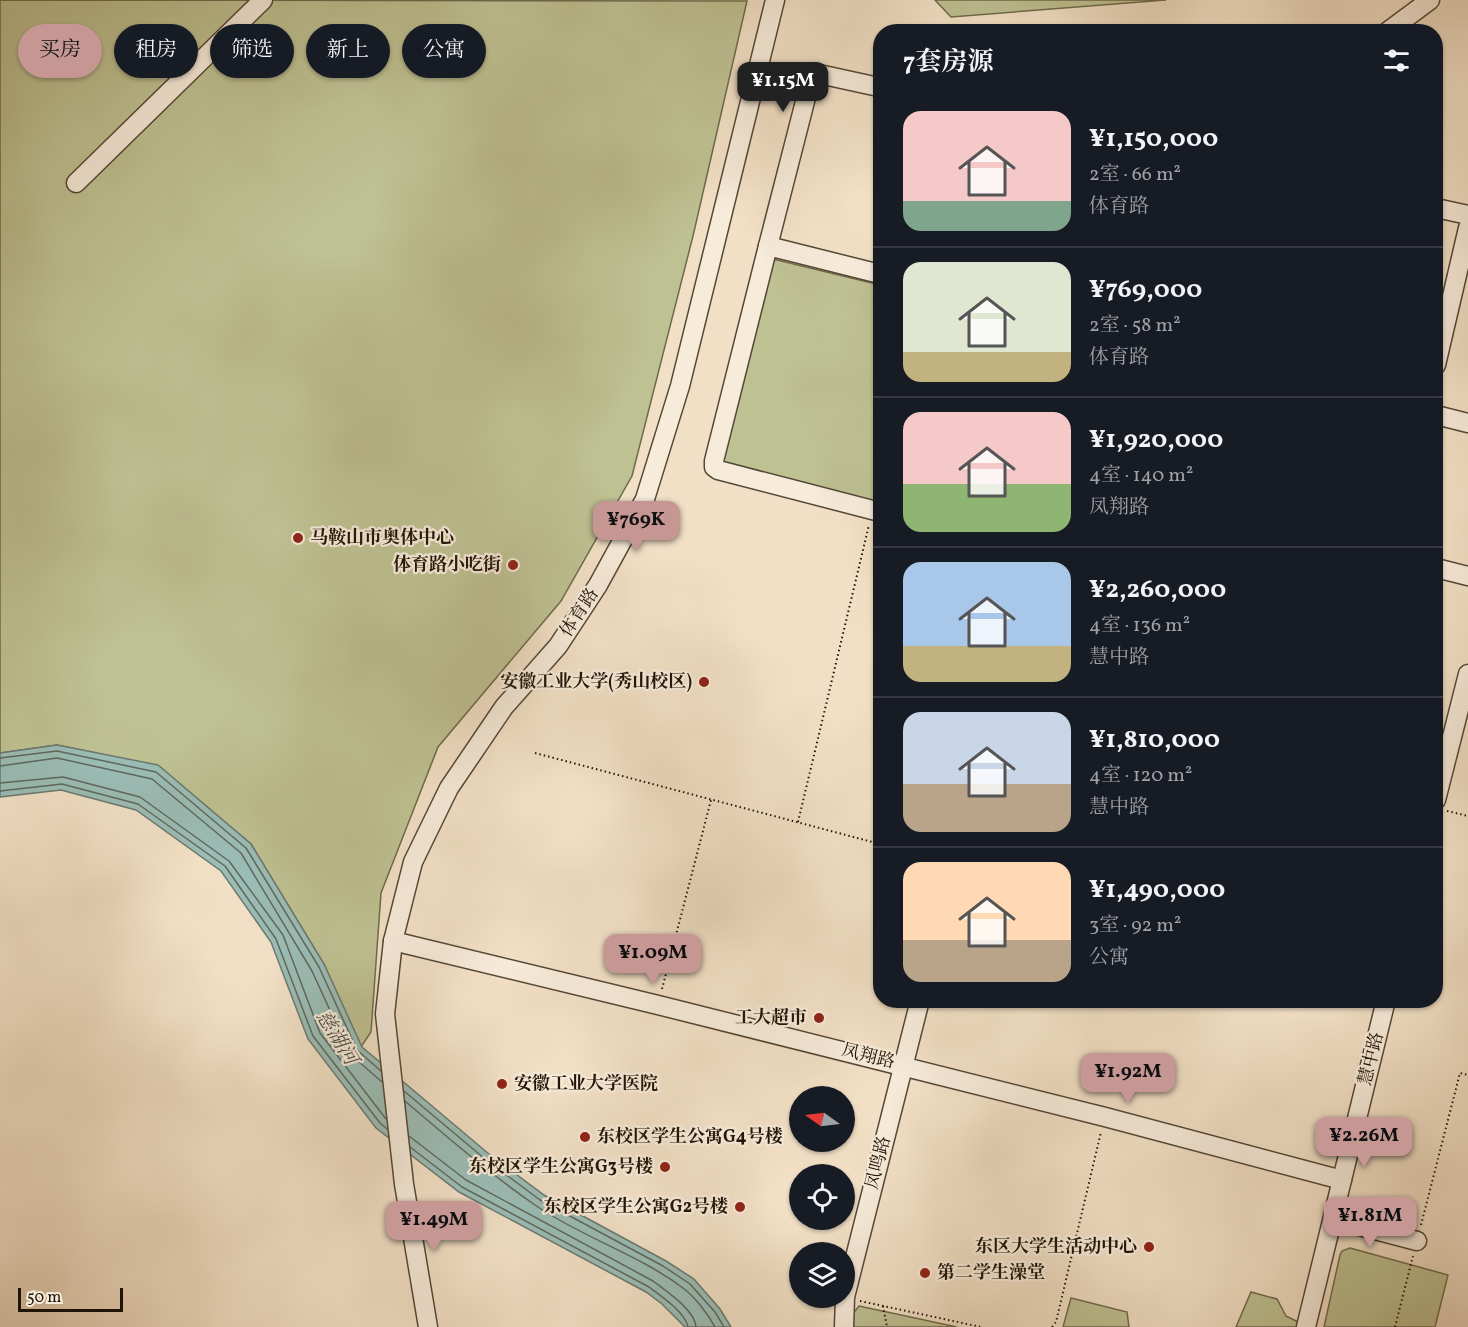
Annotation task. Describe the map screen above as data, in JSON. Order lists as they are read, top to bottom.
{
  "streets": {
    "street": [
      "体育路",
      "凤翔路",
      "慧中路",
      "凤鸣路"
    ]
  },
  "crossings": [
    ["体育路", "凤翔路"],
    ["凤翔路", "慧中路"],
    ["凤翔路", "凤鸣路"]
  ],
  "water": ["慈湖河"],
  "places": [
    "马鞍山市奥体中心",
    "体育路小吃街",
    "安徽工业大学(秀山校区)",
    "工大超市",
    "安徽工业大学医院",
    "东校区学生公寓G4号楼",
    "东校区学生公寓G3号楼",
    "东校区学生公寓G2号楼",
    "东区大学生活动中心",
    "第二学生澡堂"
  ],
  "scale_bar": "50 m",
  "north": "left",
  "page": {
    "chip": [
      "买房",
      "租房",
      "筛选",
      "新上",
      "公寓"
    ],
    "heading": "7套房源",
    "price": [
      "¥1.15M",
      "¥769K",
      "¥1.09M",
      "¥1.92M",
      "¥2.26M",
      "¥1.81M",
      "¥1.49M"
    ],
    "list": [
      {
        "name": "¥1,150,000",
        "note": "2室 · 66 m² · 体育路"
      },
      {
        "name": "¥769,000",
        "note": "2室 · 58 m² · 体育路"
      },
      {
        "name": "¥1,920,000",
        "note": "4室 · 140 m² · 凤翔路"
      },
      {
        "name": "¥2,260,000",
        "note": "4室 · 136 m² · 慧中路"
      },
      {
        "name": "¥1,810,000",
        "note": "4室 · 120 m² · 慧中路"
      },
      {
        "name": "¥1,490,000",
        "note": "3室 · 92 m² · 公寓"
      }
    ],
    "scale": "50 m"
  }
}
